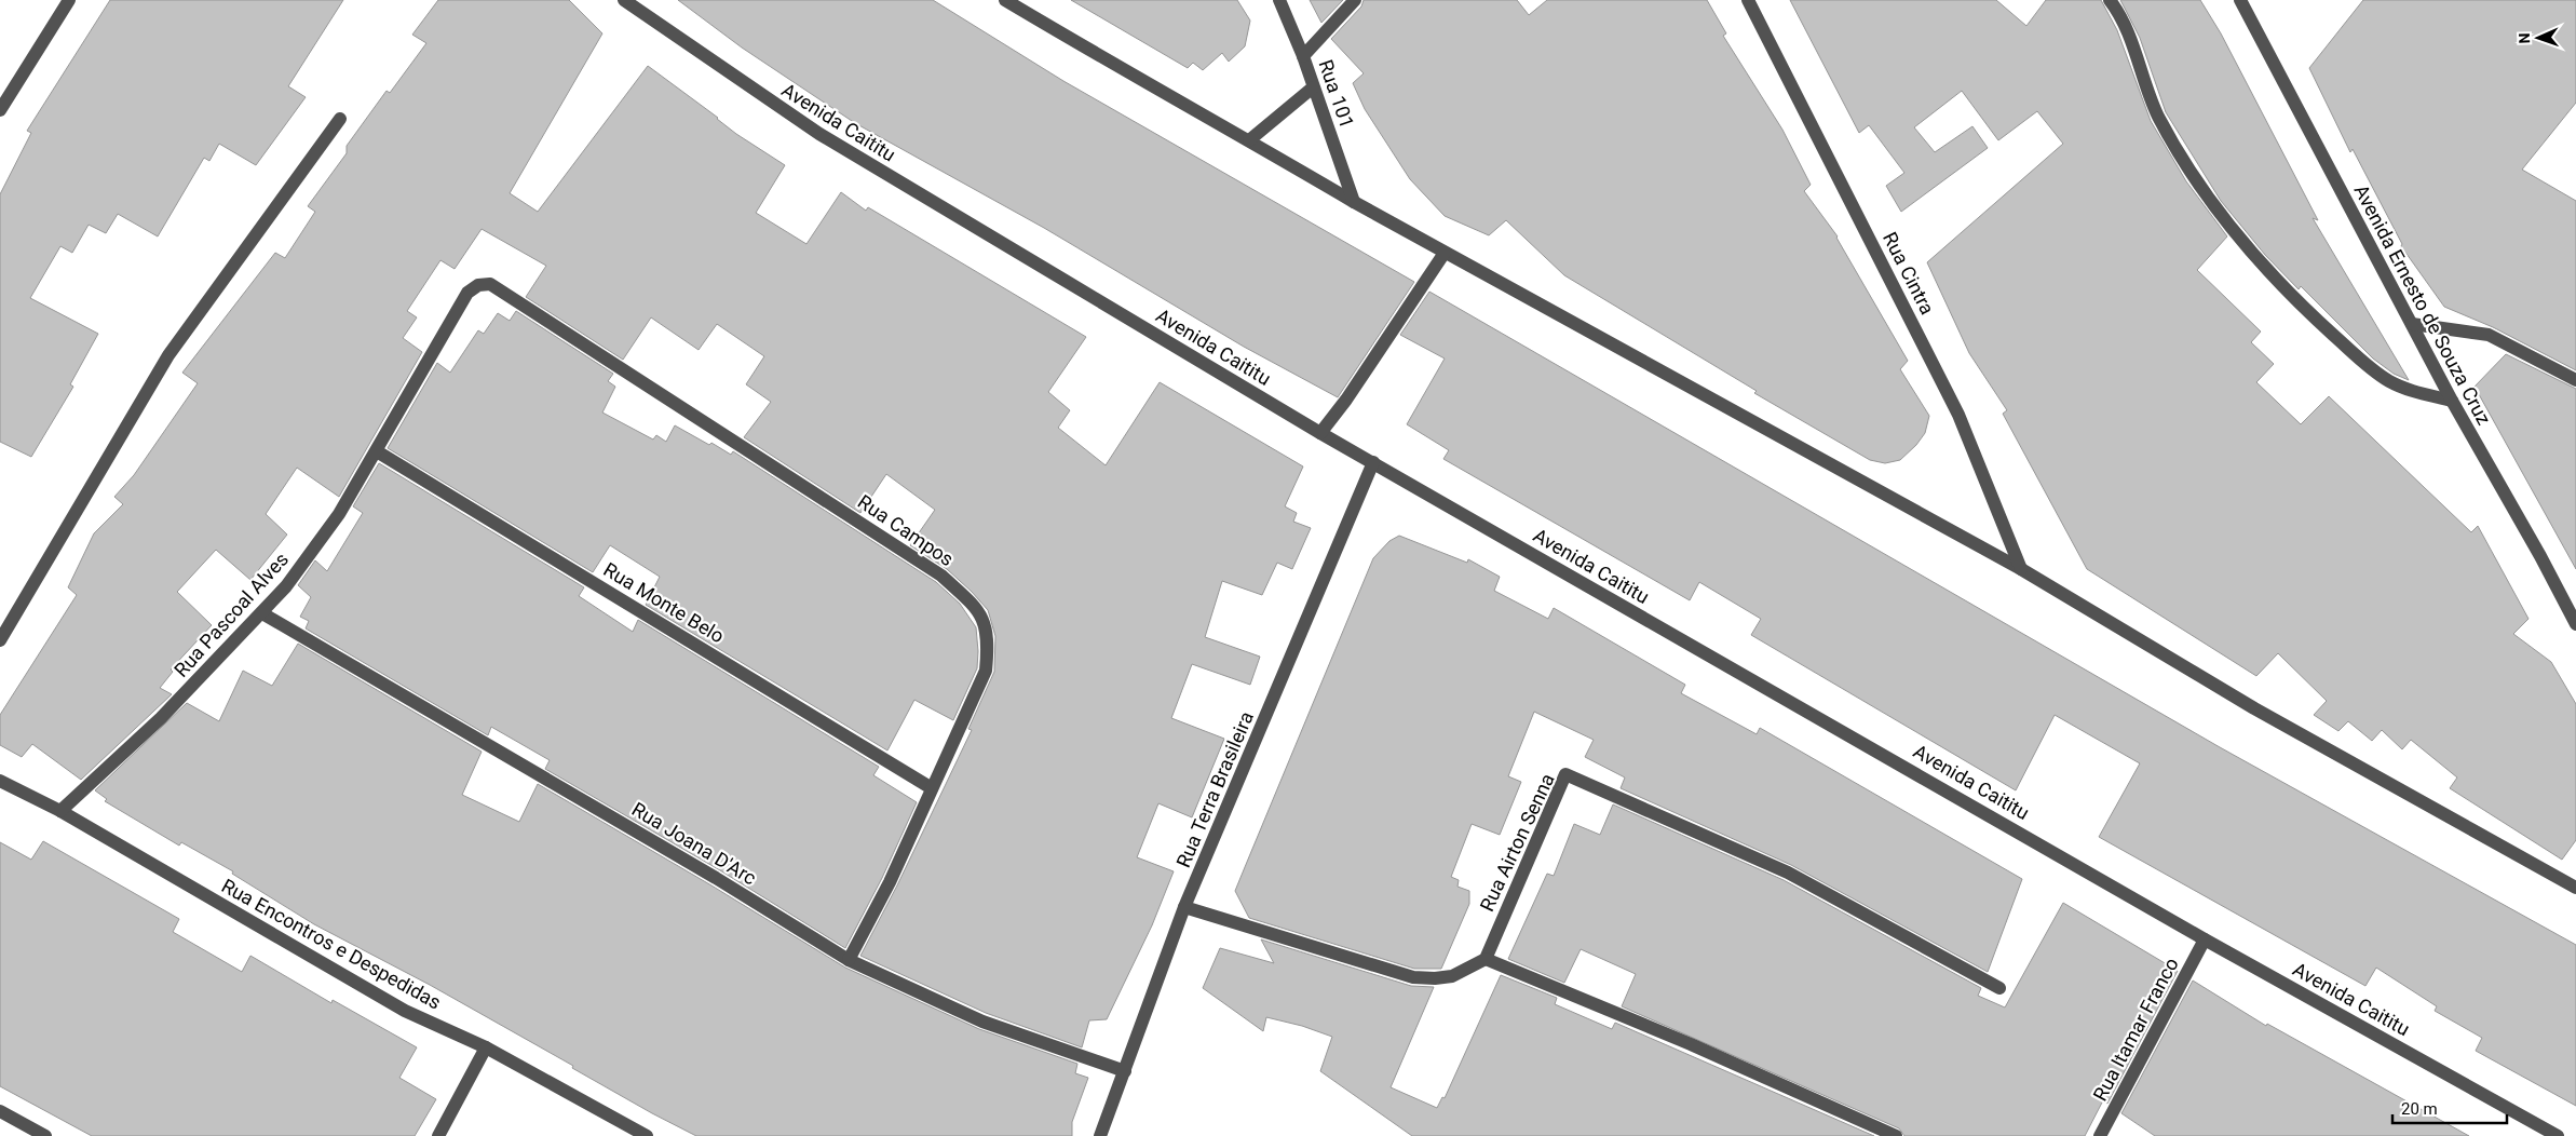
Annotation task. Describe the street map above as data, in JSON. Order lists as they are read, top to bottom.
{
  "streets": {
    "street": [
      "Rua 101",
      "Avenida Caititu",
      "Rua Cintra",
      "Avenida Ernesto de Souza Cruz",
      "Rua Campos",
      "Rua Monte Belo",
      "Rua Pascoal Alves",
      "Rua Terra Brasileira",
      "Rua Airton Senna",
      "Rua Joana D'Arc",
      "Rua Encontros e Despedidas",
      "Rua Itamar Franco"
    ]
  },
  "crossings": [
    ["Avenida Caititu", "Rua Terra Brasileira"],
    ["Avenida Caititu", "Rua Itamar Franco"],
    ["Rua Campos", "Rua Monte Belo"],
    ["Rua Campos", "Rua Pascoal Alves"],
    ["Rua Campos", "Rua Joana D'Arc"],
    ["Rua Monte Belo", "Rua Pascoal Alves"],
    ["Rua Pascoal Alves", "Rua Joana D'Arc"],
    ["Rua Pascoal Alves", "Rua Encontros e Despedidas"],
    ["Rua Terra Brasileira", "Rua Joana D'Arc"]
  ],
  "scale_bar": "20 m",
  "north": "left"
}
